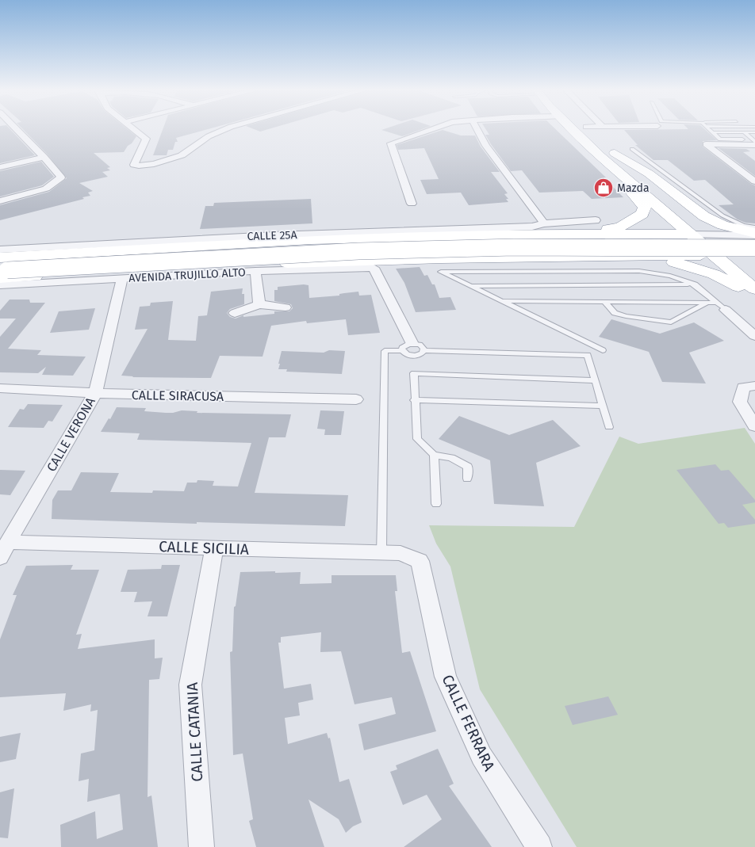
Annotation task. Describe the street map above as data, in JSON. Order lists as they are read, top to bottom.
{
  "streets": {
    "street": [
      "CALLE 25A",
      "AVENIDA TRUJILLO ALTO",
      "CALLE SIRACUSA",
      "CALLE VERONA",
      "CALLE SICILIA",
      "CALLE FERRARA",
      "CALLE CATANIA"
    ]
  },
  "crossings": [
    ["AVENIDA TRUJILLO ALTO", "CALLE VERONA"],
    ["CALLE SIRACUSA", "CALLE VERONA"],
    ["CALLE VERONA", "CALLE SICILIA"],
    ["CALLE SICILIA", "CALLE FERRARA"],
    ["CALLE SICILIA", "CALLE CATANIA"]
  ],
  "places": {
    "shop": ["Mazda"]
  }
}
